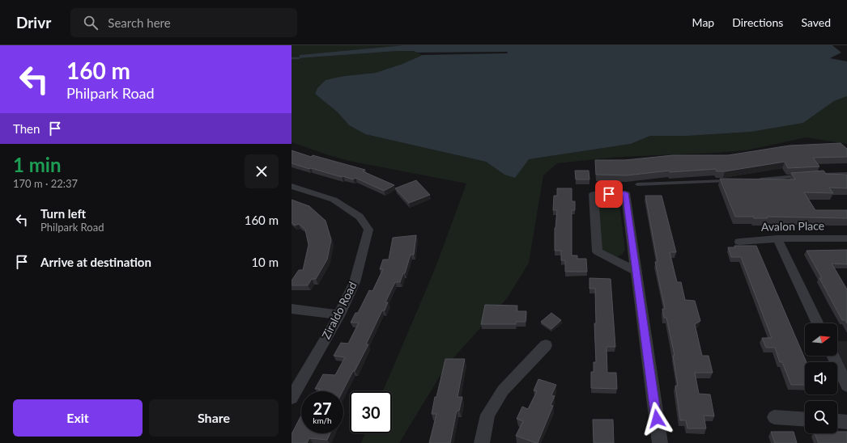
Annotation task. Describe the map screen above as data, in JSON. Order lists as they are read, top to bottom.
{
  "streets": {
    "street": ["Avalon Place", "Ziraldo Road"]
  },
  "north": "right",
  "page": {
    "header": "Drivr",
    "search": "Search here",
    "nav": ["Map", "Directions", "Saved"],
    "turn": ["160 m", "Philpark Road"],
    "then": "Then",
    "heading": ["1 min", "170 m · 22:37"],
    "list": [
      {
        "name": "Turn left",
        "note": "Philpark Road",
        "value": "160 m"
      },
      {
        "name": "Arrive at destination",
        "value": "10 m"
      }
    ],
    "speed": "27 km/h",
    "limit": "30",
    "buttons": ["Exit", "Share"]
  }
}
